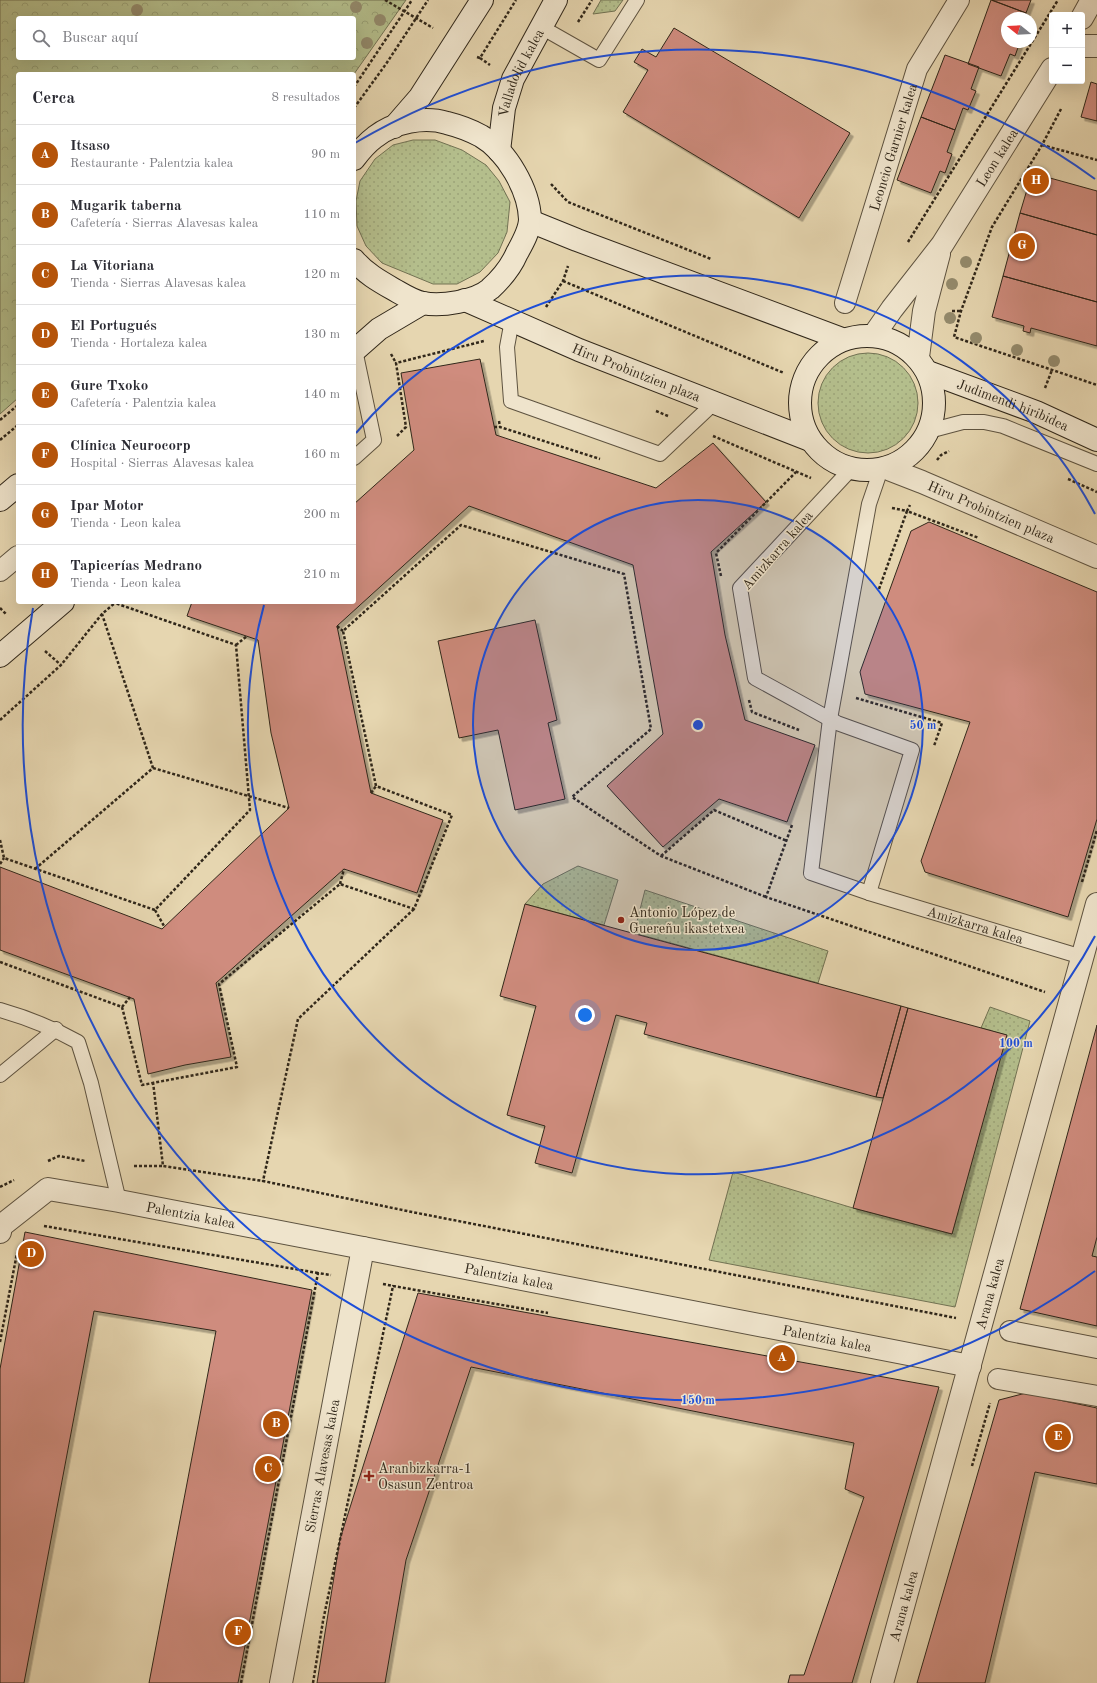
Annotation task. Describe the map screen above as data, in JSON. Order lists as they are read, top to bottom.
{
  "streets": {
    "street": [
      "Valladolid kalea",
      "Leoncio Garnier kalea",
      "Leon kalea",
      "Hiru Probintzien plaza",
      "Judimendi hiribidea",
      "Palentzia kalea",
      "Arana kalea",
      "Sierras Alavesas kalea"
    ],
    "lane": ["Amizkarra kalea"]
  },
  "crossings": [
    ["Leon kalea", "Hiru Probintzien plaza"],
    ["Leon kalea", "Judimendi hiribidea"],
    ["Leon kalea", "Amizkarra kalea"],
    ["Hiru Probintzien plaza", "Judimendi hiribidea"],
    ["Hiru Probintzien plaza", "Amizkarra kalea"],
    ["Judimendi hiribidea", "Amizkarra kalea"],
    ["Amizkarra kalea", "Arana kalea"],
    ["Palentzia kalea", "Arana kalea"],
    ["Palentzia kalea", "Sierras Alavesas kalea"]
  ],
  "places": {
    "other": ["Antonio López de Guereñu ikastetxea"],
    "health": ["Aranbizkarra-1 Osasun Zentroa"]
  },
  "north": "left",
  "page": {
    "map_buttons": ["+", "−"],
    "search": "Buscar aquí",
    "heading": ["Cerca", "8 resultados"],
    "list": [
      {
        "mark": "A",
        "name": "Itsaso",
        "note": "Restaurante · Palentzia kalea",
        "value": "90 m"
      },
      {
        "mark": "B",
        "name": "Mugarik taberna",
        "note": "Cafetería · Sierras Alavesas kalea",
        "value": "110 m"
      },
      {
        "mark": "C",
        "name": "La Vitoriana",
        "note": "Tienda · Sierras Alavesas kalea",
        "value": "120 m"
      },
      {
        "mark": "D",
        "name": "El Portugués",
        "note": "Tienda · Hortaleza kalea",
        "value": "130 m"
      },
      {
        "mark": "E",
        "name": "Gure Txoko",
        "note": "Cafetería · Palentzia kalea",
        "value": "140 m"
      },
      {
        "mark": "F",
        "name": "Clínica Neurocorp",
        "note": "Hospital · Sierras Alavesas kalea",
        "value": "160 m"
      },
      {
        "mark": "G",
        "name": "Ipar Motor",
        "note": "Tienda · Leon kalea",
        "value": "200 m"
      },
      {
        "mark": "H",
        "name": "Tapicerías Medrano",
        "note": "Tienda · Leon kalea",
        "value": "210 m"
      }
    ],
    "pins": [
      "H",
      "G",
      "D",
      "A",
      "B",
      "E",
      "C",
      "F"
    ]
  },
  "rings": ["50 m", "100 m", "150 m"]
}
